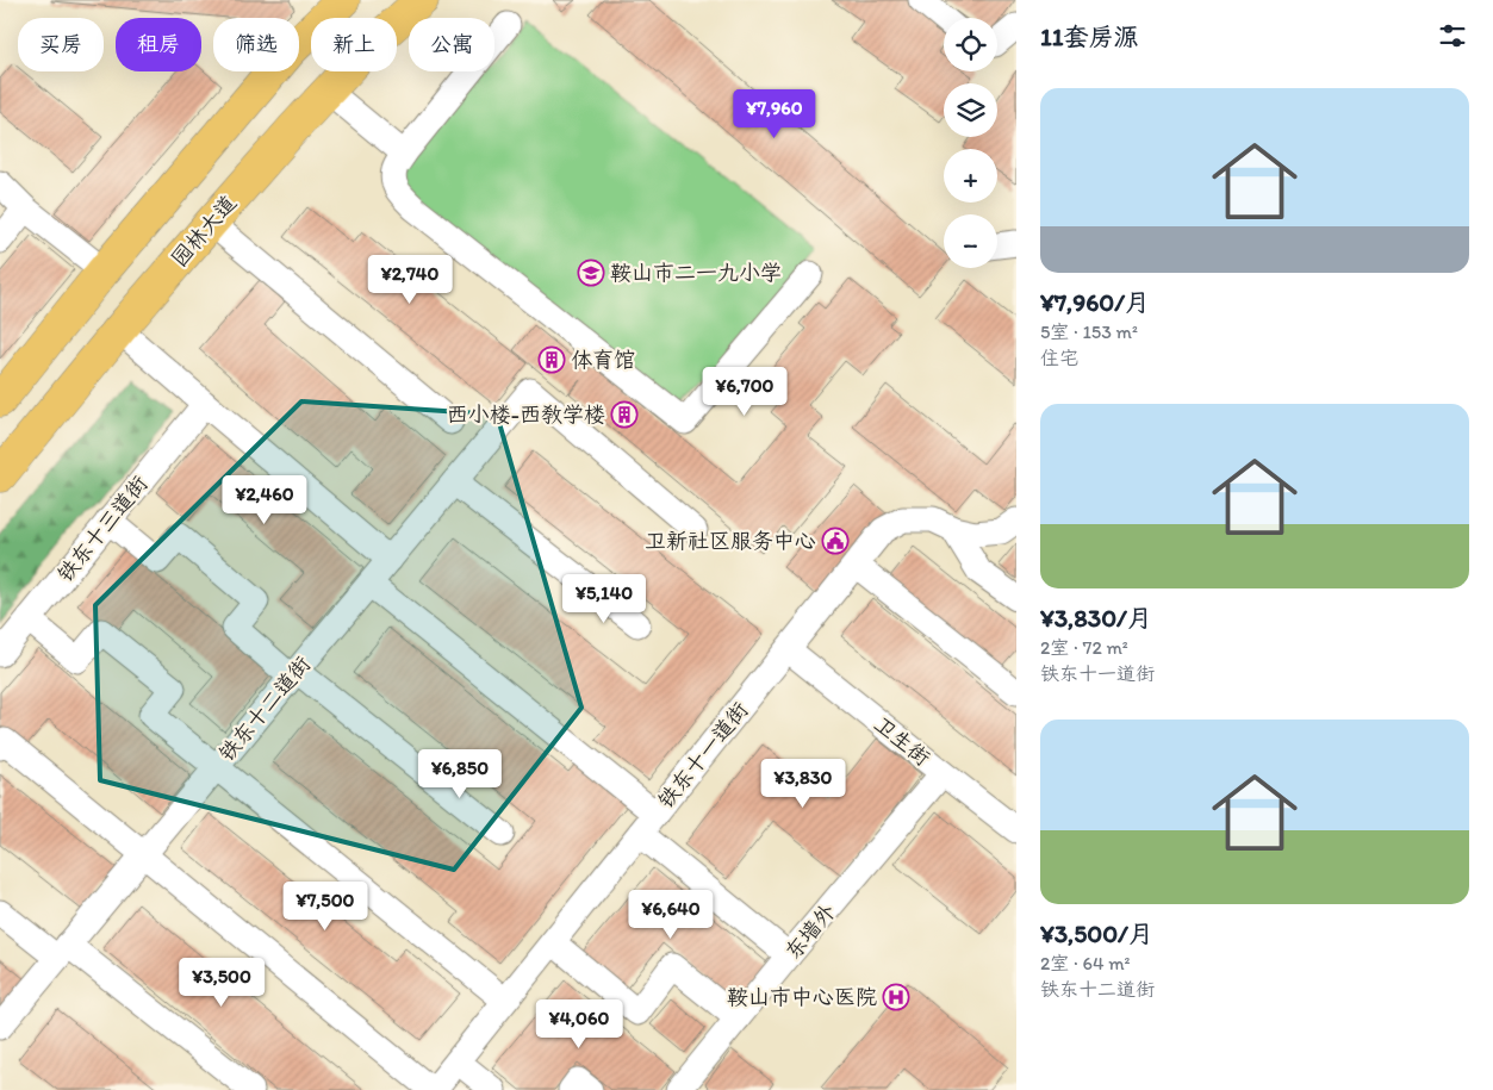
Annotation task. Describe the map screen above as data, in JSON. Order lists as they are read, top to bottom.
{
  "streets": {
    "main road": ["园林大道"],
    "street": [
      "铁东十三道街",
      "铁东十二道街",
      "卫生街",
      "铁东十一道街",
      "东墙外"
    ]
  },
  "crossings": [
    ["卫生街", "铁东十一道街"],
    ["卫生街", "东墙外"]
  ],
  "places": {
    "school or university": ["鞍山市二一九小学"],
    "building": ["体育馆", "西小楼-西教学楼"],
    "public building": ["卫新社区服务中心"],
    "hospital": ["鞍山市中心医院"]
  },
  "page": {
    "heading": "11套房源",
    "map_buttons": ["+", "−"],
    "chip": [
      "买房",
      "租房",
      "筛选",
      "新上",
      "公寓"
    ],
    "list": [
      {
        "name": "¥7,960/月",
        "note": "5室 · 153 m² · 住宅"
      },
      {
        "name": "¥3,830/月",
        "note": "2室 · 72 m² · 铁东十一道街"
      },
      {
        "name": "¥3,500/月",
        "note": "2室 · 64 m² · 铁东十二道街"
      }
    ],
    "price": [
      "¥7,960",
      "¥2,740",
      "¥6,700",
      "¥2,460",
      "¥5,140",
      "¥6,850",
      "¥3,830",
      "¥7,500",
      "¥6,640",
      "¥3,500",
      "¥4,060"
    ]
  }
}
